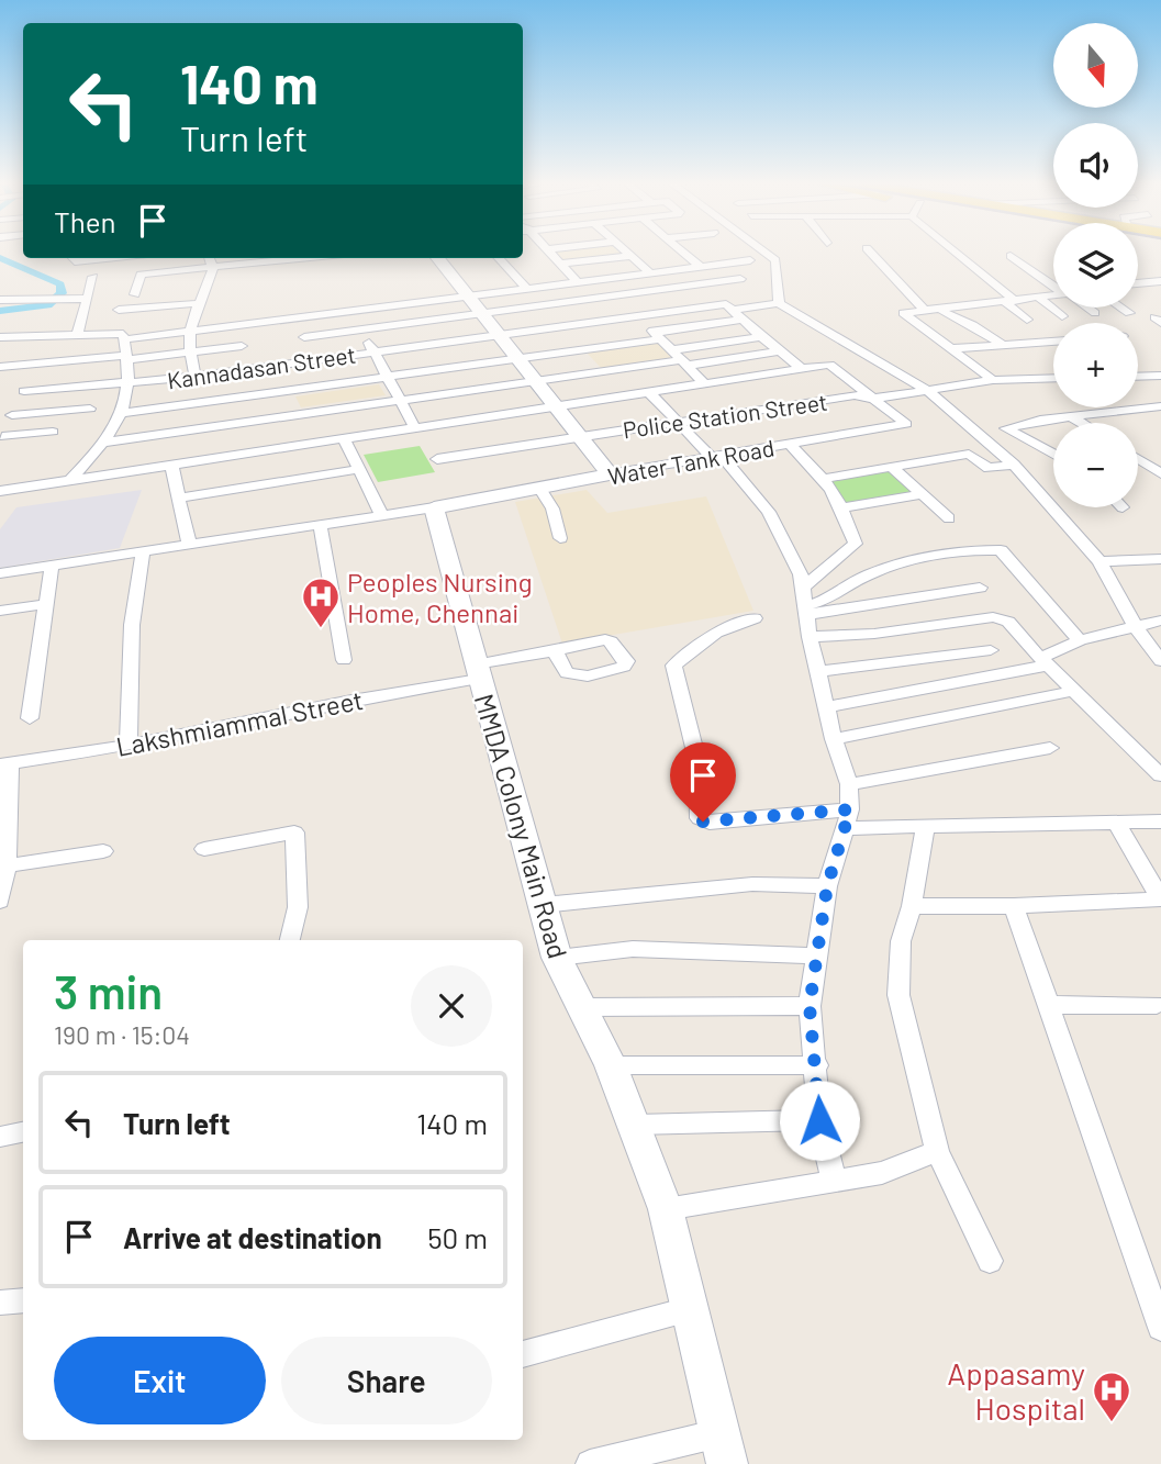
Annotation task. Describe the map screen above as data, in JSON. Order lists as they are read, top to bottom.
{
  "streets": {
    "street": [
      "Kannadasan Street",
      "Police Station Street",
      "Water Tank Road",
      "Lakshmiammal Street",
      "MMDA Colony Main Road"
    ]
  },
  "crossings": [
    ["Police Station Street", "Water Tank Road"],
    ["Water Tank Road", "MMDA Colony Main Road"],
    ["Lakshmiammal Street", "MMDA Colony Main Road"]
  ],
  "places": {
    "hospital": ["Peoples Nursing Home, Chennai", "Appasamy Hospital"]
  },
  "north": "bottom",
  "page": {
    "map_buttons": ["+", "−"],
    "turn": ["140 m", "Turn left"],
    "then": "Then",
    "heading": ["3 min", "190 m · 15:04"],
    "list": [
      {
        "name": "Turn left",
        "value": "140 m"
      },
      {
        "name": "Arrive at destination",
        "value": "50 m"
      }
    ],
    "buttons": ["Exit", "Share"]
  }
}
